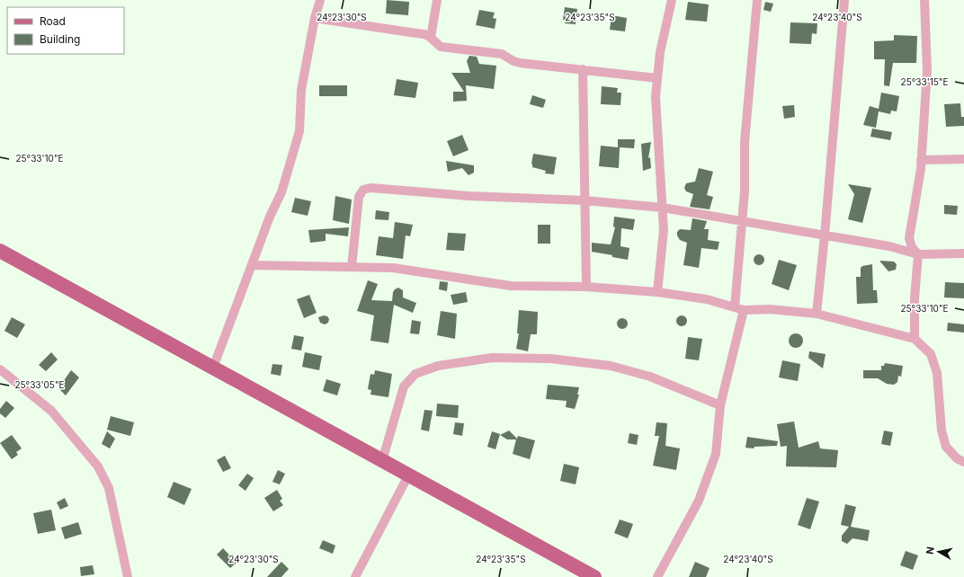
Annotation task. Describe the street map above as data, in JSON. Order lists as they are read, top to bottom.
{
  "legend": ["Road", "Building"],
  "north": "left",
  "coordinates": [
    "24°23'30\"S",
    "24°23'35\"S",
    "24°23'40\"S",
    "25°33'15\"E",
    "25°33'10\"E",
    "25°33'05\"E"
  ]
}
